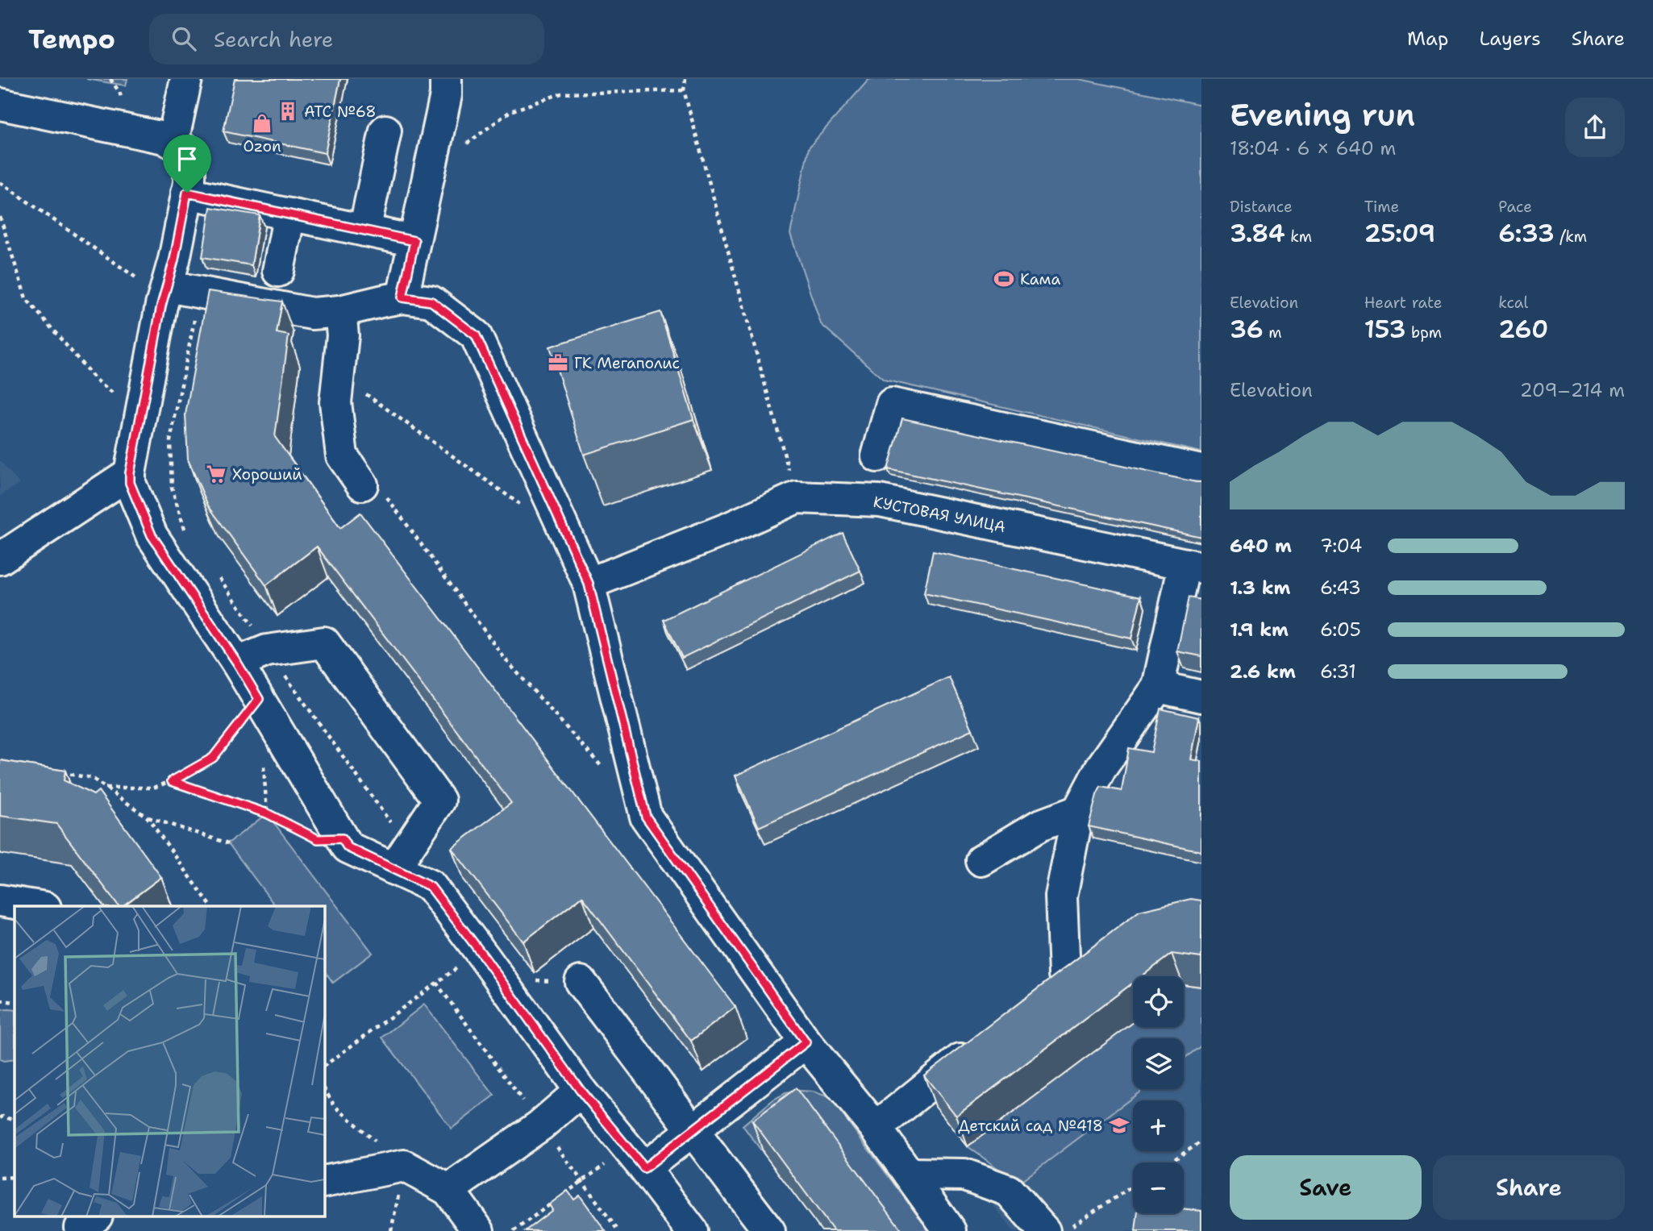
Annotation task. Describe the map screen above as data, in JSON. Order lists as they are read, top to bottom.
{
  "streets": {
    "street": ["КУСТОВАЯ УЛИЦА"]
  },
  "places": {
    "building": ["АТС №68"],
    "shop": ["Ozon"],
    "sports": ["Кама"],
    "office": ["ГК Мегаполис"],
    "supermarket": ["Хороший"],
    "school or university": ["Детский сад №418"]
  },
  "page": {
    "header": "Tempo",
    "search": "Search here",
    "nav": ["Map", "Layers", "Share"],
    "heading": ["Evening run", "18:04 · 6 × 640 m"],
    "stats": [
      ["Distance", "3.84 km"],
      ["Time", "25:09"],
      ["Pace", "6:33 /km"],
      ["Elevation", "36 m"],
      ["Heart rate", "153 bpm"],
      ["kcal", "260"]
    ],
    "chart": ["Elevation", "209–214 m"],
    "list": [
      {
        "name": "640 m",
        "note": "7:04"
      },
      {
        "name": "1.3 km",
        "note": "6:43"
      },
      {
        "name": "1.9 km",
        "note": "6:05"
      },
      {
        "name": "2.6 km",
        "note": "6:31"
      }
    ],
    "map_buttons": ["+", "−"],
    "buttons": ["Save", "Share"]
  }
}
